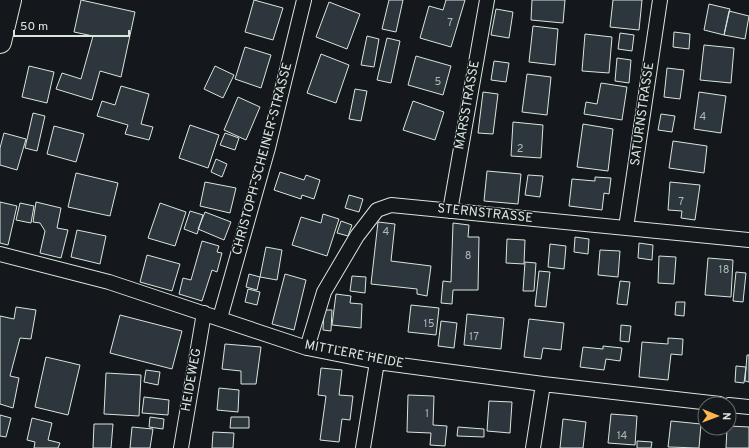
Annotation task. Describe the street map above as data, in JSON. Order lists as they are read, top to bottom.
{
  "streets": {
    "street": [
      "MARSSTRASSE",
      "SATURNSTRASSE",
      "CHRISTOPH-SCHEINER-STRASSE",
      "STERNSTRASSE",
      "MITTLERE HEIDE",
      "HEIDEWEG"
    ]
  },
  "crossings": [
    ["MARSSTRASSE", "STERNSTRASSE"],
    ["SATURNSTRASSE", "STERNSTRASSE"],
    ["CHRISTOPH-SCHEINER-STRASSE", "MITTLERE HEIDE"],
    ["STERNSTRASSE", "MITTLERE HEIDE"],
    ["MITTLERE HEIDE", "HEIDEWEG"]
  ],
  "house_numbers": [
    "7",
    "5",
    "4",
    "2",
    "7",
    "4",
    "8",
    "18",
    "15",
    "17",
    "1",
    "14"
  ],
  "scale_bar": "50 m",
  "north": "right"
}
